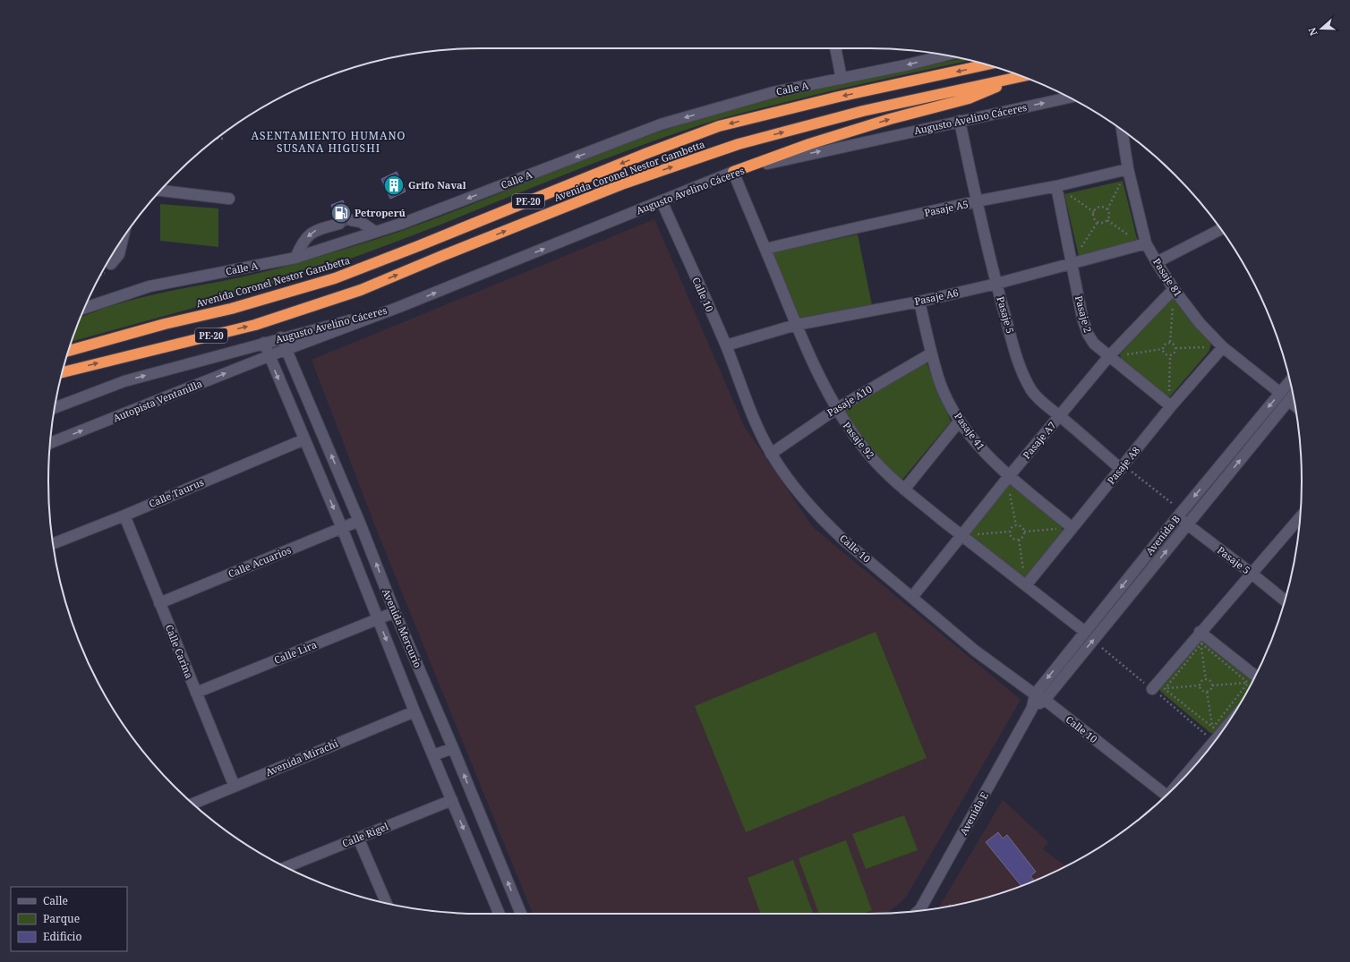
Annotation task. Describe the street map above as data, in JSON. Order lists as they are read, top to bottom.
{
  "streets": {
    "highway": ["Avenida Coronel Nestor Gambetta", "PE-20"],
    "street": [
      "Calle A",
      "Augusto Avelino Cáceres",
      "Pasaje A5",
      "Pasaje 81",
      "Calle 10",
      "Pasaje A6",
      "Pasaje 2",
      "Pasaje 5",
      "Autopista Ventanilla",
      "Pasaje A10",
      "Pasaje 41",
      "Pasaje 92",
      "Pasaje A7",
      "Pasaje A8",
      "Calle Taurus",
      "Avenida B",
      "Calle Acuarios",
      "Avenida Mercurio",
      "Calle Carina",
      "Calle Lira",
      "Avenida Mirachi",
      "Avenida E",
      "Calle Rigel"
    ]
  },
  "crossings": [
    ["Augusto Avelino Cáceres", "Calle 10"],
    ["Augusto Avelino Cáceres", "Pasaje 5"],
    ["Augusto Avelino Cáceres", "Autopista Ventanilla"],
    ["Augusto Avelino Cáceres", "Pasaje 92"],
    ["Augusto Avelino Cáceres", "Avenida Mercurio"],
    ["Pasaje A5", "Pasaje 81"],
    ["Pasaje A5", "Pasaje 2"],
    ["Pasaje A5", "Pasaje 5"],
    ["Pasaje A5", "Pasaje 92"],
    ["Pasaje 81", "Pasaje A6"],
    ["Pasaje 81", "Pasaje A7"],
    ["Pasaje 81", "Pasaje A8"],
    ["Pasaje 81", "Avenida B"],
    ["Calle 10", "Pasaje A6"],
    ["Calle 10", "Pasaje A10"],
    ["Calle 10", "Pasaje A7"],
    ["Calle 10", "Avenida B"],
    ["Calle 10", "Avenida E"],
    ["Pasaje A6", "Pasaje 2"],
    ["Pasaje A6", "Pasaje 5"],
    ["Pasaje A6", "Pasaje 41"],
    ["Pasaje A6", "Pasaje 92"],
    ["Pasaje 2", "Pasaje A7"],
    ["Pasaje 2", "Pasaje A8"],
    ["Pasaje 5", "Pasaje A7"],
    ["Pasaje 5", "Pasaje A8"],
    ["Pasaje 5", "Avenida B"],
    ["Autopista Ventanilla", "Avenida Mercurio"],
    ["Pasaje A10", "Pasaje 41"],
    ["Pasaje A10", "Pasaje 92"],
    ["Pasaje 41", "Pasaje A7"],
    ["Pasaje 41", "Pasaje A8"],
    ["Pasaje 92", "Pasaje A7"],
    ["Pasaje 92", "Pasaje A8"],
    ["Pasaje 92", "Avenida B"],
    ["Calle Taurus", "Avenida Mercurio"],
    ["Calle Taurus", "Calle Carina"],
    ["Avenida B", "Avenida E"],
    ["Calle Acuarios", "Avenida Mercurio"],
    ["Calle Acuarios", "Calle Carina"],
    ["Avenida Mercurio", "Calle Lira"],
    ["Avenida Mercurio", "Avenida Mirachi"],
    ["Avenida Mercurio", "Calle Rigel"],
    ["Calle Carina", "Calle Lira"],
    ["Calle Carina", "Avenida Mirachi"]
  ],
  "one_way": ["Calle A", "Augusto Avelino Cáceres"],
  "districts": ["ASENTAMIENTO HUMANO SUSANA HIGUSHI"],
  "places": {
    "building": ["Grifo Naval"],
    "fuel station": ["Petroperú"]
  },
  "legend": ["Calle", "Parque", "Edificio"],
  "north": "left"
}
